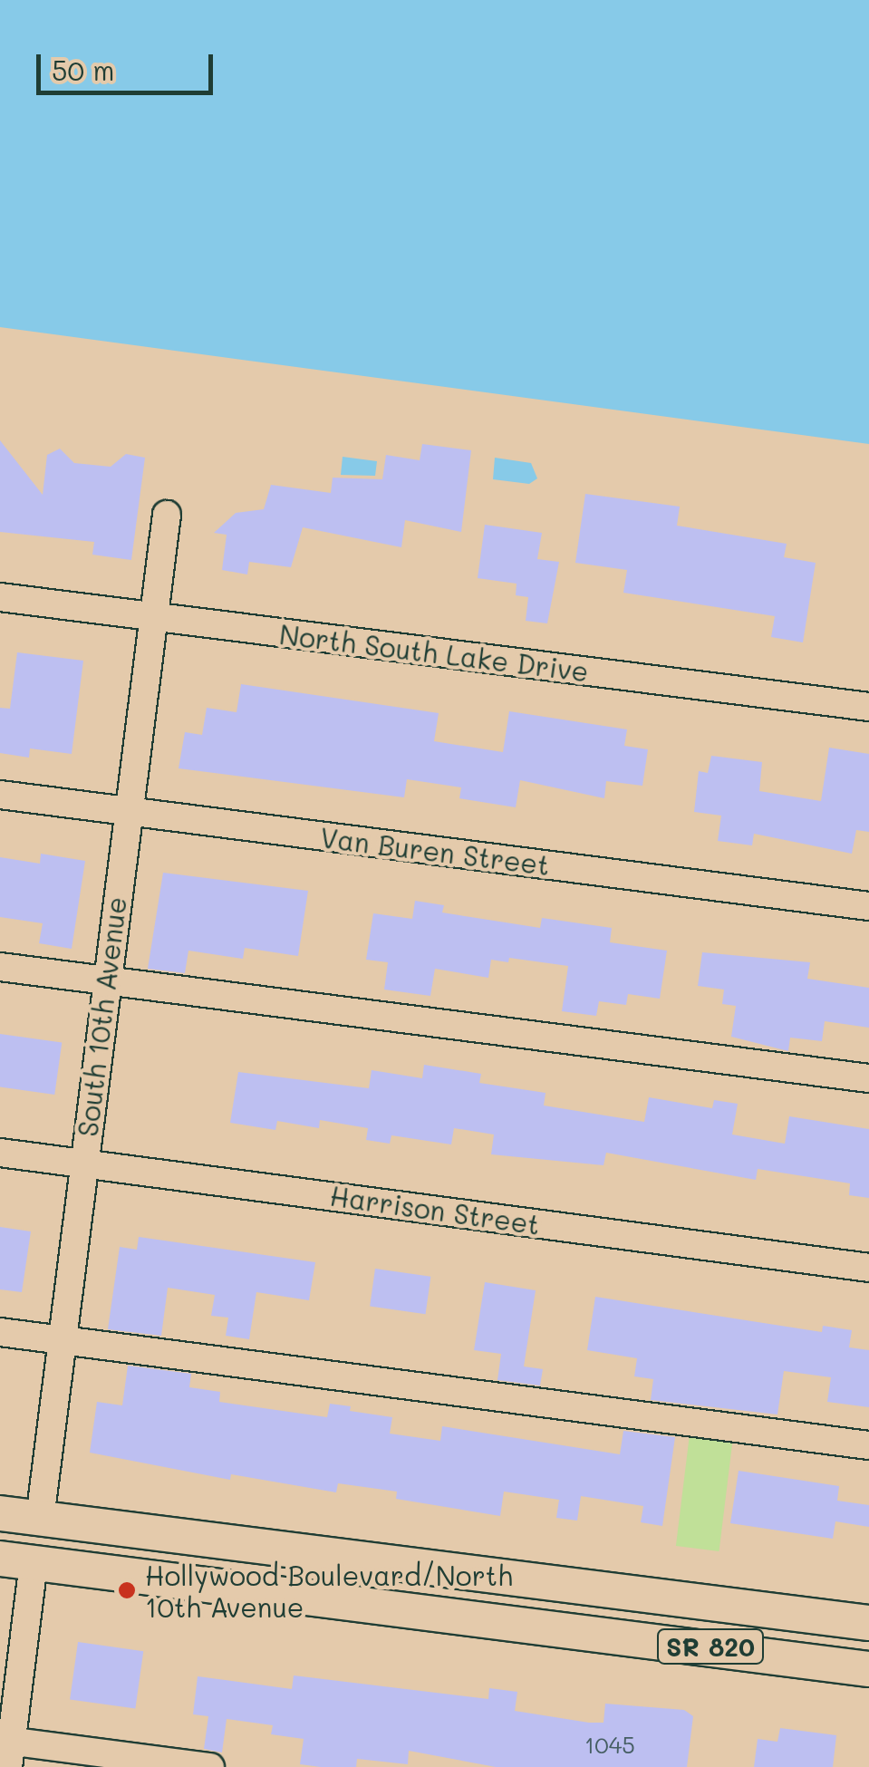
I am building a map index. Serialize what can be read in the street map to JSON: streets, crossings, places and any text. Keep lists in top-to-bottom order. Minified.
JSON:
{"streets":{"main road":["SR 820"],"street":["North South Lake Drive","Van Buren Street","South 10th Avenue","Harrison Street"]},"crossings":[["North South Lake Drive","South 10th Avenue"],["Van Buren Street","South 10th Avenue"],["South 10th Avenue","Harrison Street"],["South 10th Avenue","SR 820"]],"places":["Hollywood Boulevard/North 10th Avenue"],"house_numbers":["1045"],"scale_bar":"50 m"}
